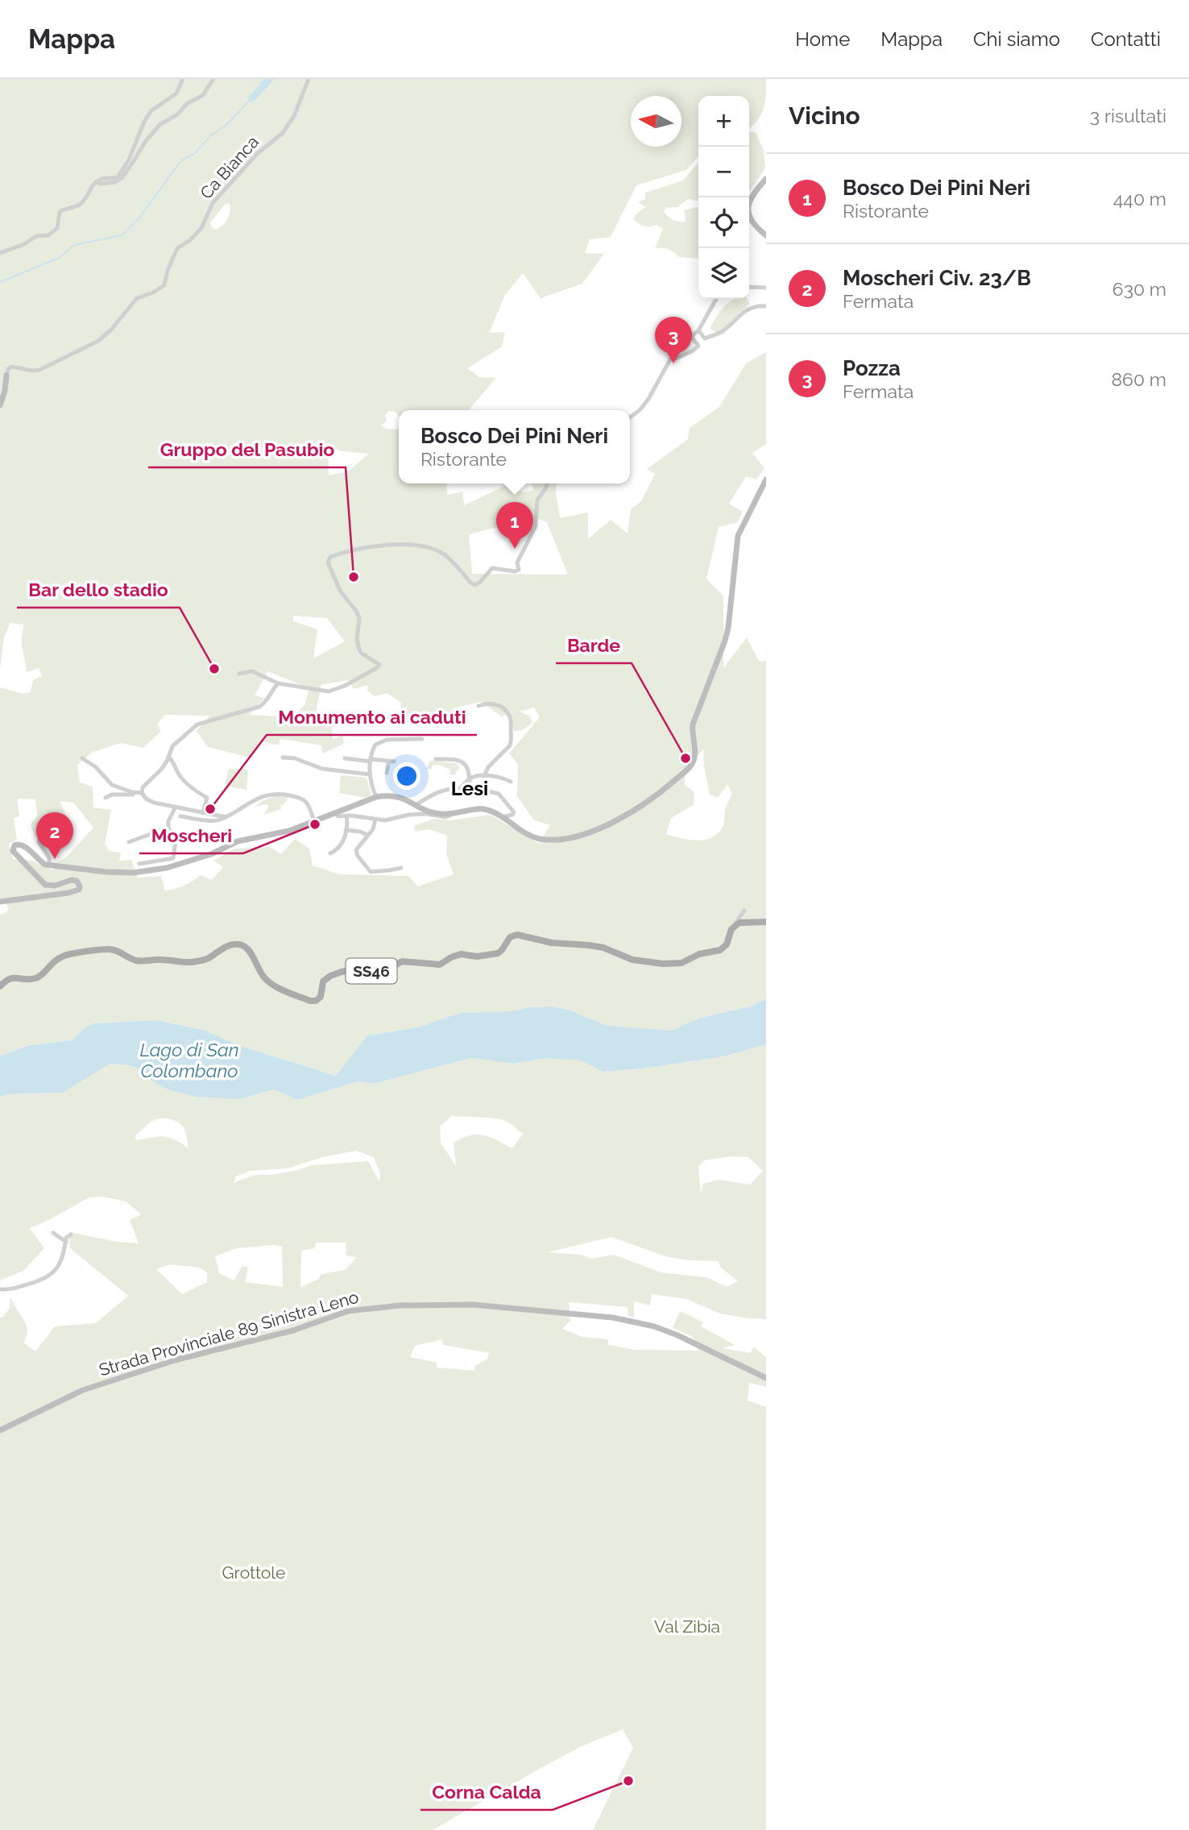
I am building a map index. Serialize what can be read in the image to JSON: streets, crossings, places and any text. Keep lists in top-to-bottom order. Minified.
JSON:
{"streets":{"main road":["SS46"],"street":["Ca Bianca","Strada Provinciale 89 Sinistra Leno"]},"districts":["Lesi"],"water":["Lago di San Colombano"],"parks":["Grottole","Val Zibia"],"places":["Gruppo del Pasubio","Bar dello stadio","Barde","Monumento ai caduti","Moscheri","Corna Calda"],"north":"left","page":{"header":"Mappa","nav":["Home","Mappa","Chi siamo","Contatti"],"heading":["Vicino","3 risultati"],"map_buttons":["+","−"],"list":[{"mark":"1","name":"Bosco Dei Pini Neri","note":"Ristorante","value":"440 m"},{"mark":"2","name":"Moscheri Civ. 23/B","note":"Fermata","value":"630 m"},{"mark":"3","name":"Pozza","note":"Fermata","value":"860 m"}],"pins":["3","1","2"],"popup":["Bosco Dei Pini Neri","Ristorante"]}}
